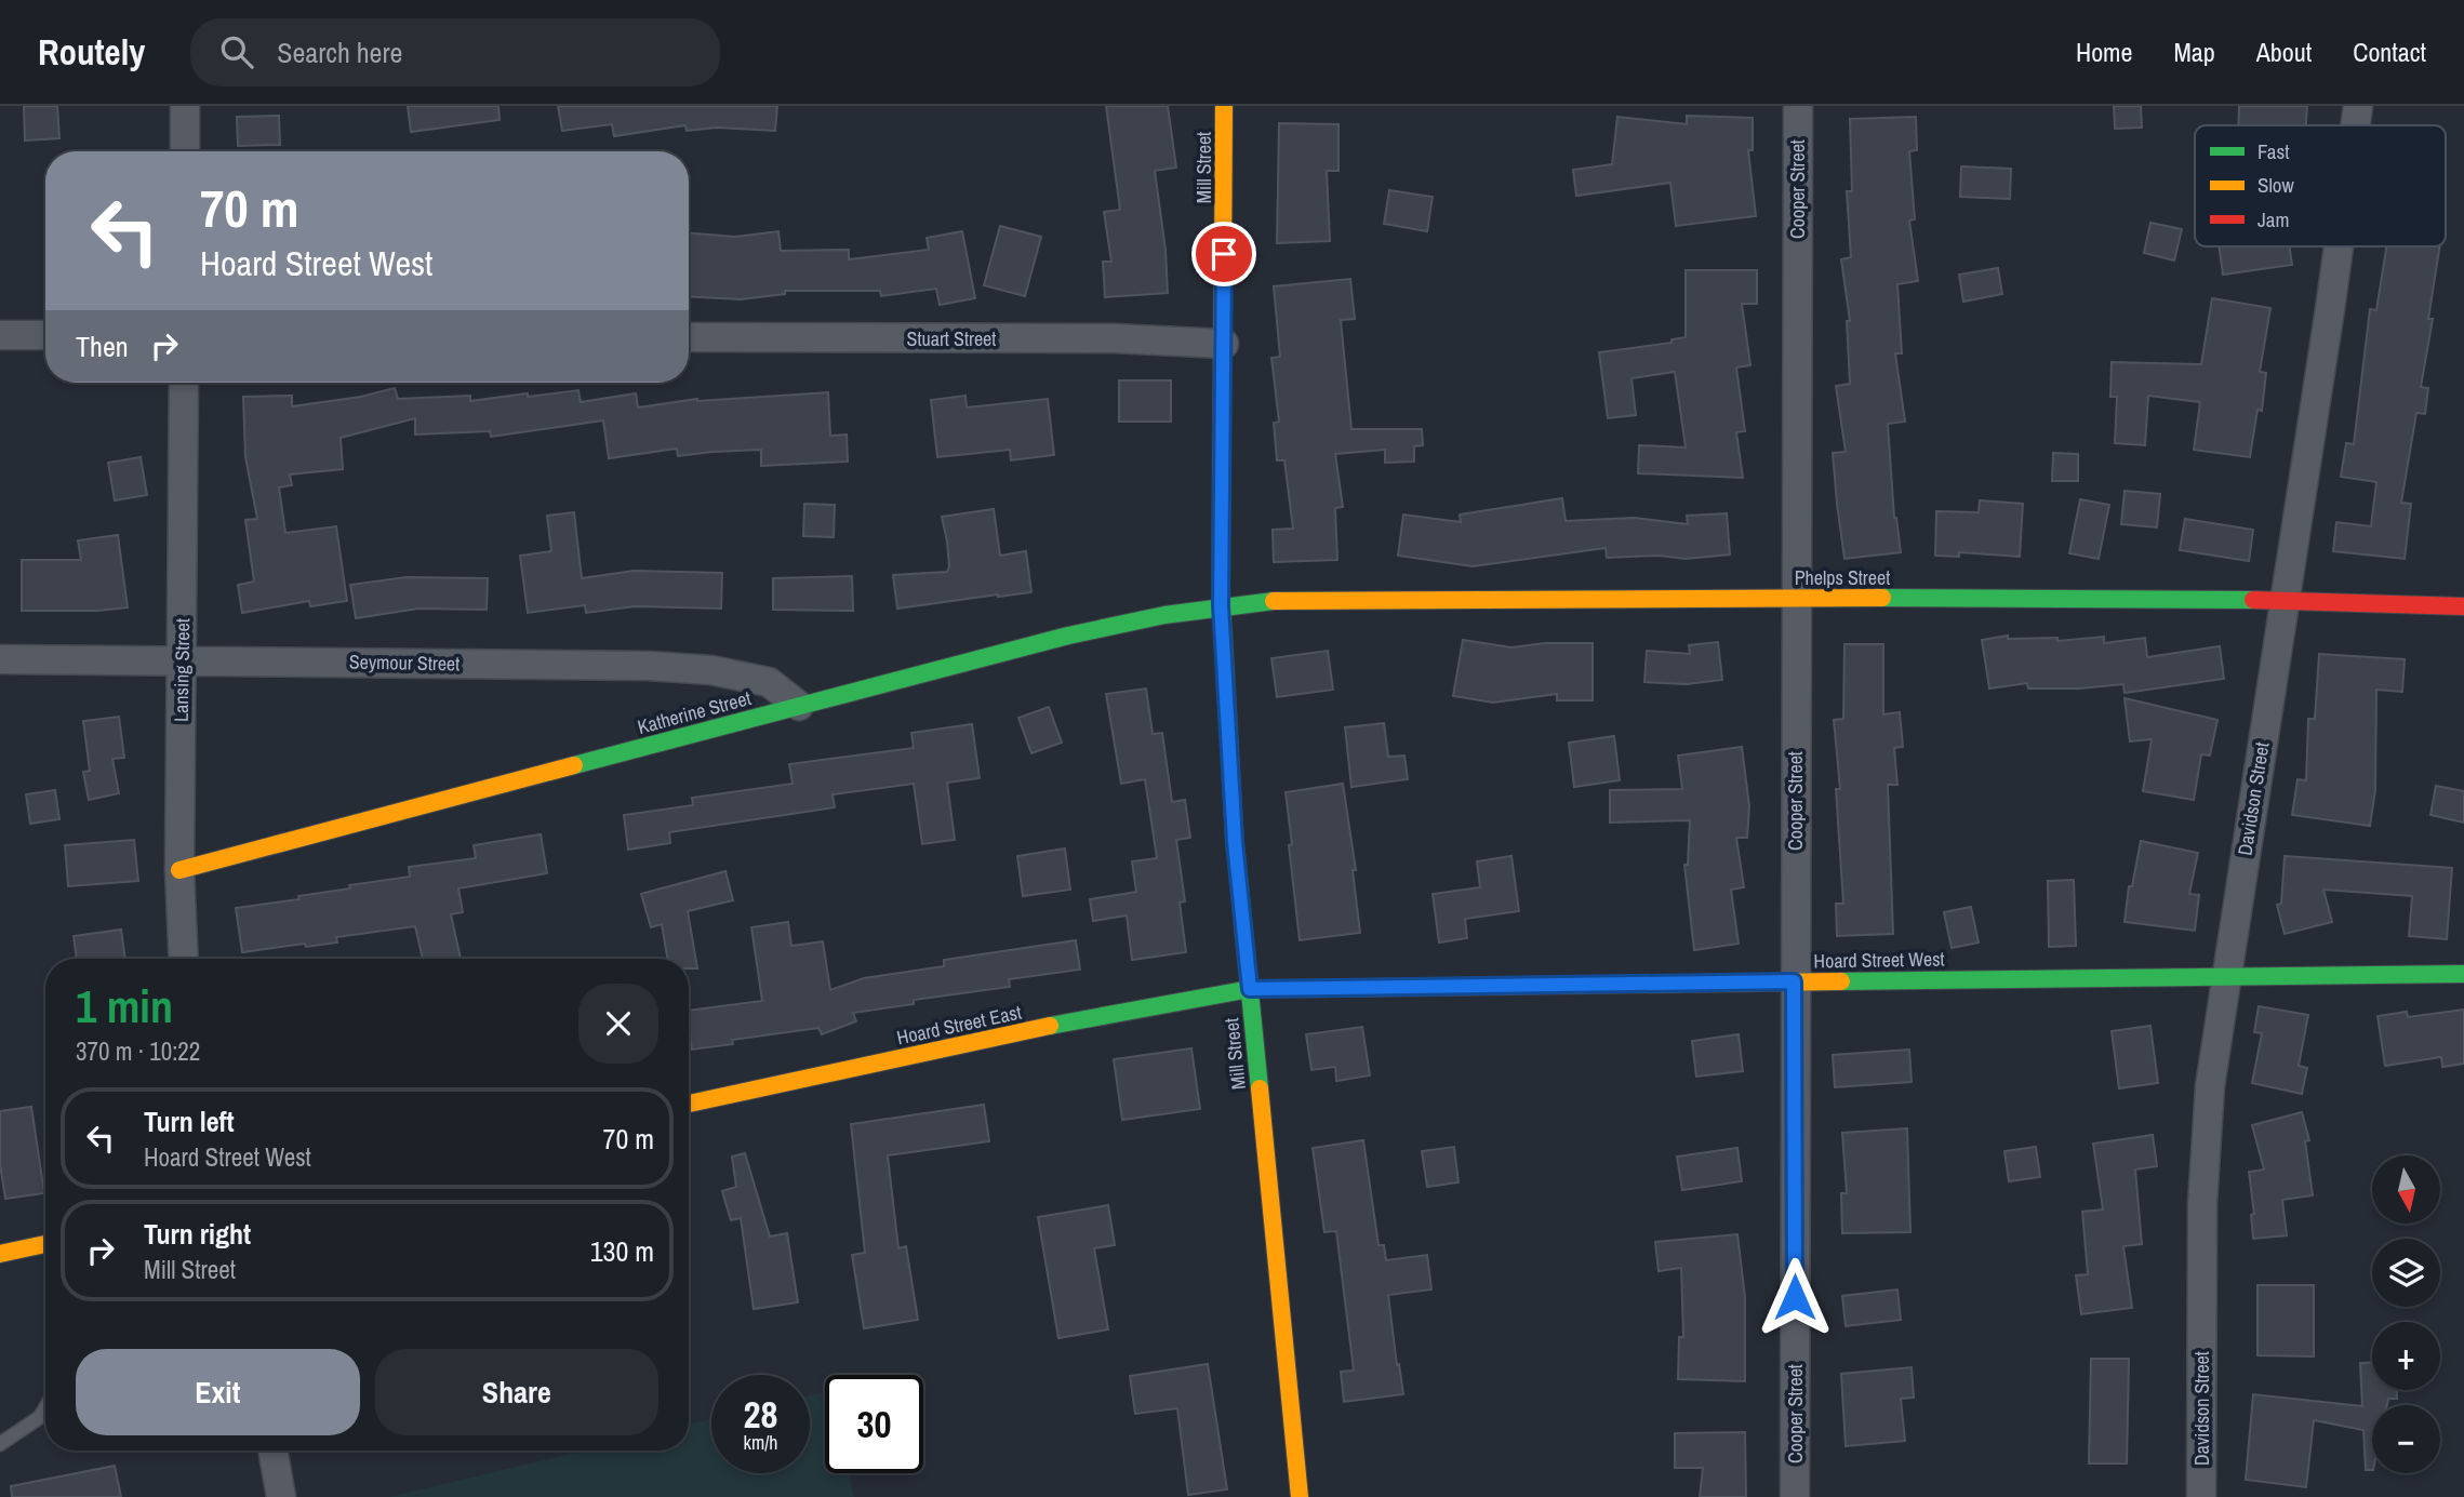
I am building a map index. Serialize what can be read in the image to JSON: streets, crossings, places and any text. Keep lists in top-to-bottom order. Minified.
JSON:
{"streets":{"main road":["Mill Street","Phelps Street","Katherine Street","Hoard Street West","Hoard Street East"],"street":["Cooper Street","Stuart Street","Seymour Street","Lansing Street","Davidson Street"]},"crossings":[["Mill Street","Stuart Street"],["Mill Street","Phelps Street"],["Mill Street","Katherine Street"],["Mill Street","Hoard Street West"],["Mill Street","Hoard Street East"],["Cooper Street","Phelps Street"],["Cooper Street","Hoard Street West"],["Phelps Street","Katherine Street"],["Phelps Street","Davidson Street"],["Seymour Street","Lansing Street"],["Seymour Street","Katherine Street"],["Lansing Street","Katherine Street"],["Davidson Street","Hoard Street West"],["Hoard Street West","Hoard Street East"]],"legend":["Fast","Slow","Jam"],"north":"bottom","page":{"header":"Routely","search":"Search here","nav":["Home","Map","About","Contact"],"turn":["70 m","Hoard Street West"],"then":"Then","heading":["1 min","370 m · 10:22"],"list":[{"name":"Turn left","note":"Hoard Street West","value":"70 m"},{"name":"Turn right","note":"Mill Street","value":"130 m"}],"map_buttons":["+","−"],"buttons":["Exit","Share"],"speed":"28 km/h","limit":"30"}}
